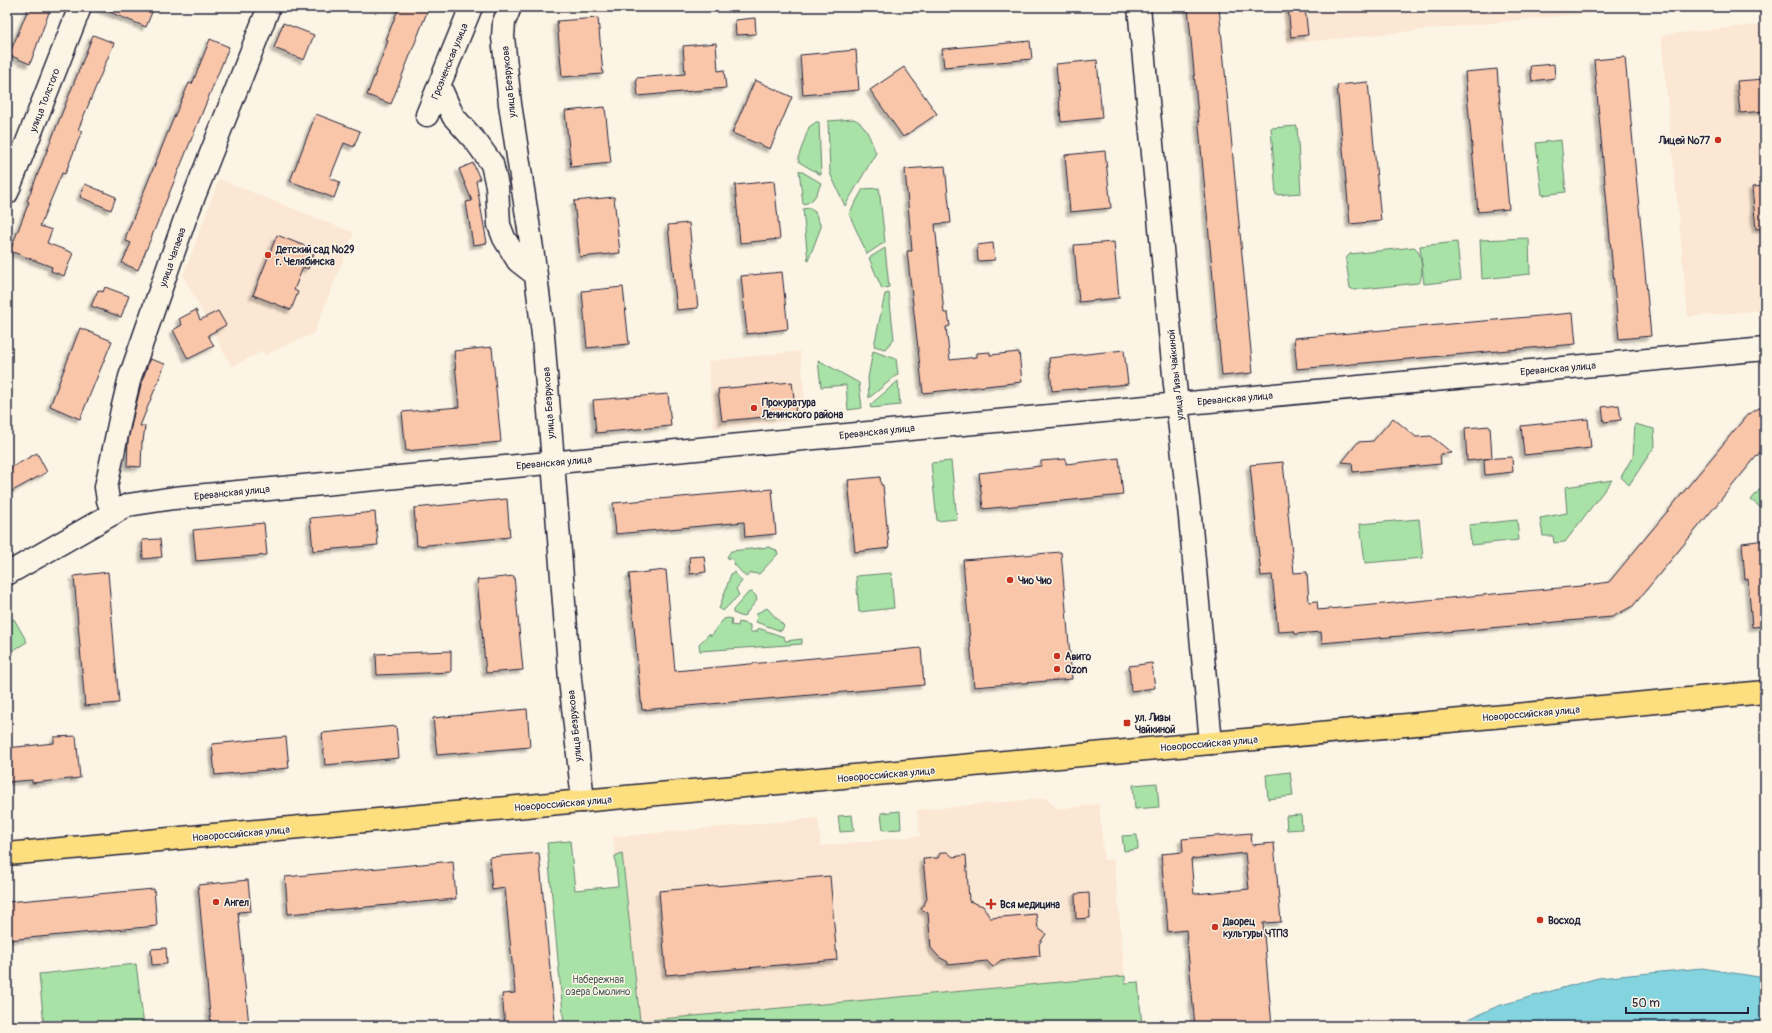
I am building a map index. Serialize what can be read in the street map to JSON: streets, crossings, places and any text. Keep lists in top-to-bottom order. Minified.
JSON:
{"streets":{"main road":["Новороссийская улица"],"street":["Грозненская улица","улица Безрукова","улица Толстого","улица Чапаева","Ереванская улица","улица Лизы Чайкиной"]},"crossings":[["улица Безрукова","Ереванская улица"],["улица Безрукова","Новороссийская улица"],["улица Чапаева","Ереванская улица"],["Ереванская улица","улица Лизы Чайкиной"],["улица Лизы Чайкиной","Новороссийская улица"]],"parks":["Набережная озера Смолино"],"places":{"other":["Лицей №77","Детский сад №29 г. Челябинска","Прокуратура Ленинского района","Чио Чио","Авито","Ozon","Ангел","Восход","Дворец культуры ЧТПЗ"],"transit":["ул. Лизы Чайкиной"],"health":["Вся медицина"]},"scale_bar":"50 m"}
